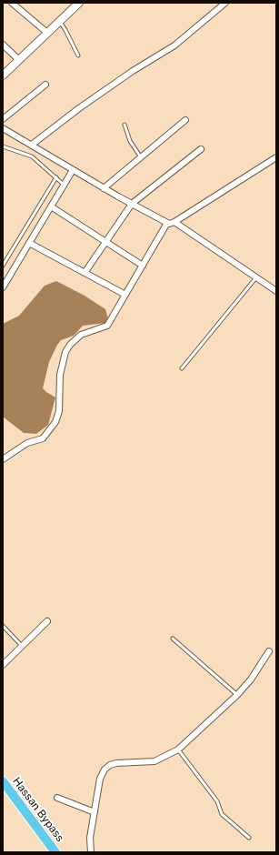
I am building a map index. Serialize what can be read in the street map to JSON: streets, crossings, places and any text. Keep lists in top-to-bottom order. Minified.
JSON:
{"streets":{"highway":["Hassan Bypass"]}}
